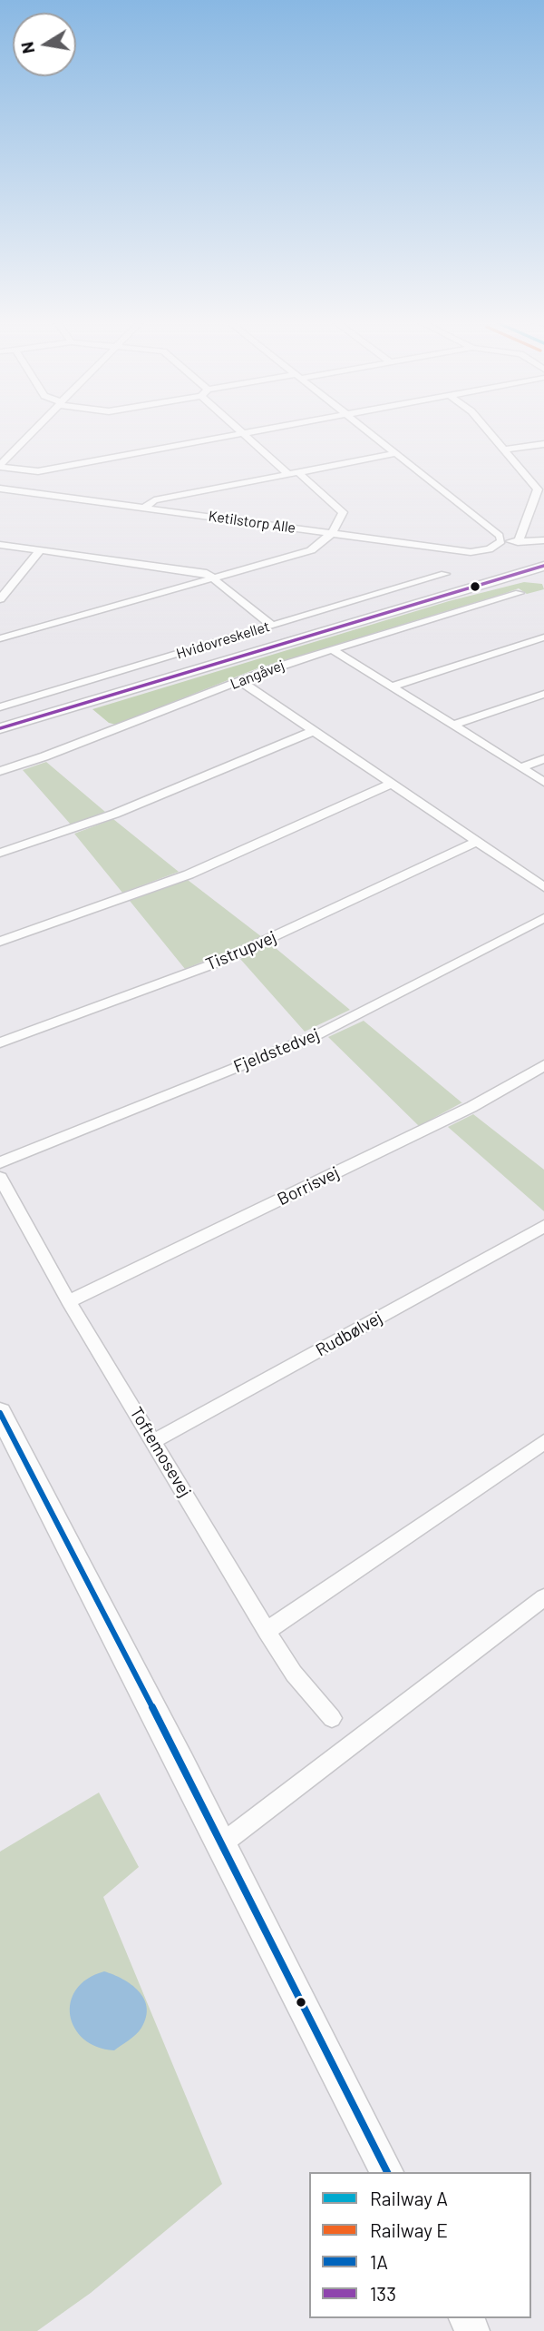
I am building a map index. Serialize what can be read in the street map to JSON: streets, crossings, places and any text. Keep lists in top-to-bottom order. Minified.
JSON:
{"streets":{"street":["Ketilstorp Alle","Hvidovreskellet","Langåvej","Tistrupvej","Fjeldstedvej","Borrisvej","Rudbølvej","Toftemosevej"]},"crossings":[["Borrisvej","Toftemosevej"],["Rudbølvej","Toftemosevej"]],"lines":["transit line 133","transit line 1A"],"legend":["Railway A","Railway E","1A","133"],"north":"left"}
